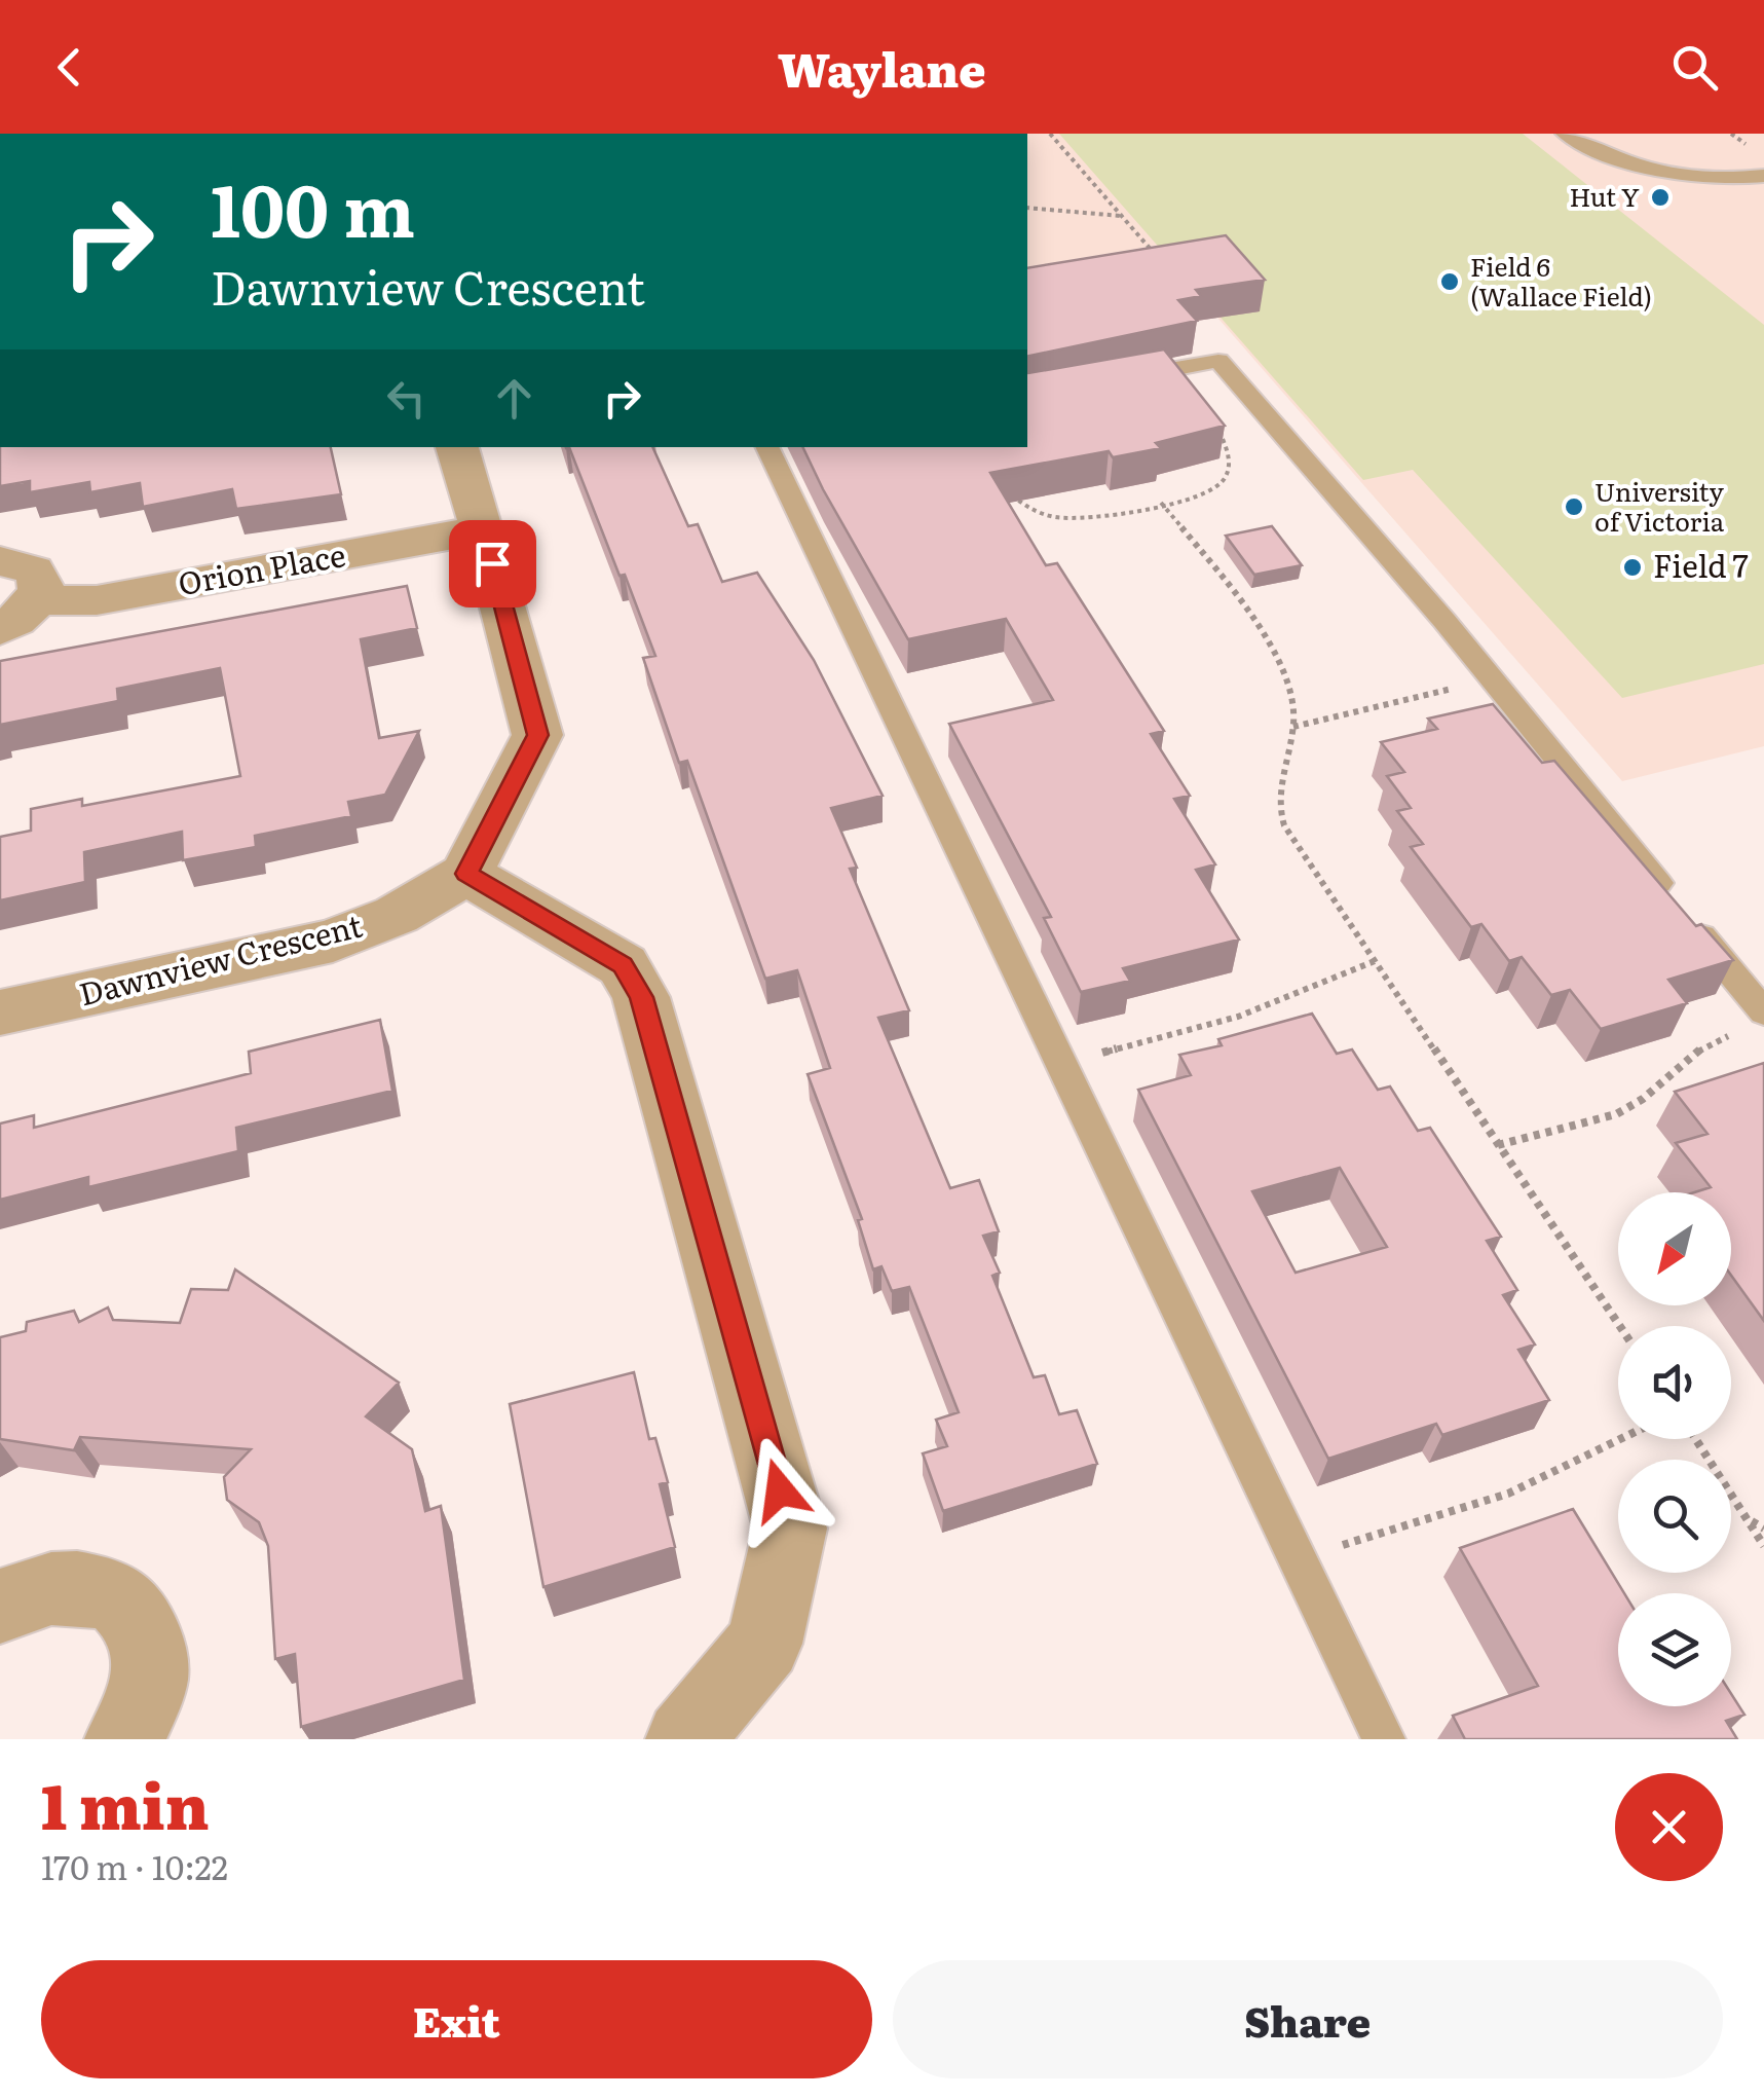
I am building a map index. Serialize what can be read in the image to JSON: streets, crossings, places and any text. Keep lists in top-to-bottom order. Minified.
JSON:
{"streets":{"street":["Orion Place","Dawnview Crescent"]},"places":["Hut Y","Field 6 (Wallace Field)","University of Victoria","Field 7"],"north":"bottom left","page":{"header":"Waylane","turn":["100 m","Dawnview Crescent"],"heading":["1 min","170 m · 10:22"],"buttons":["Exit","Share"]}}
